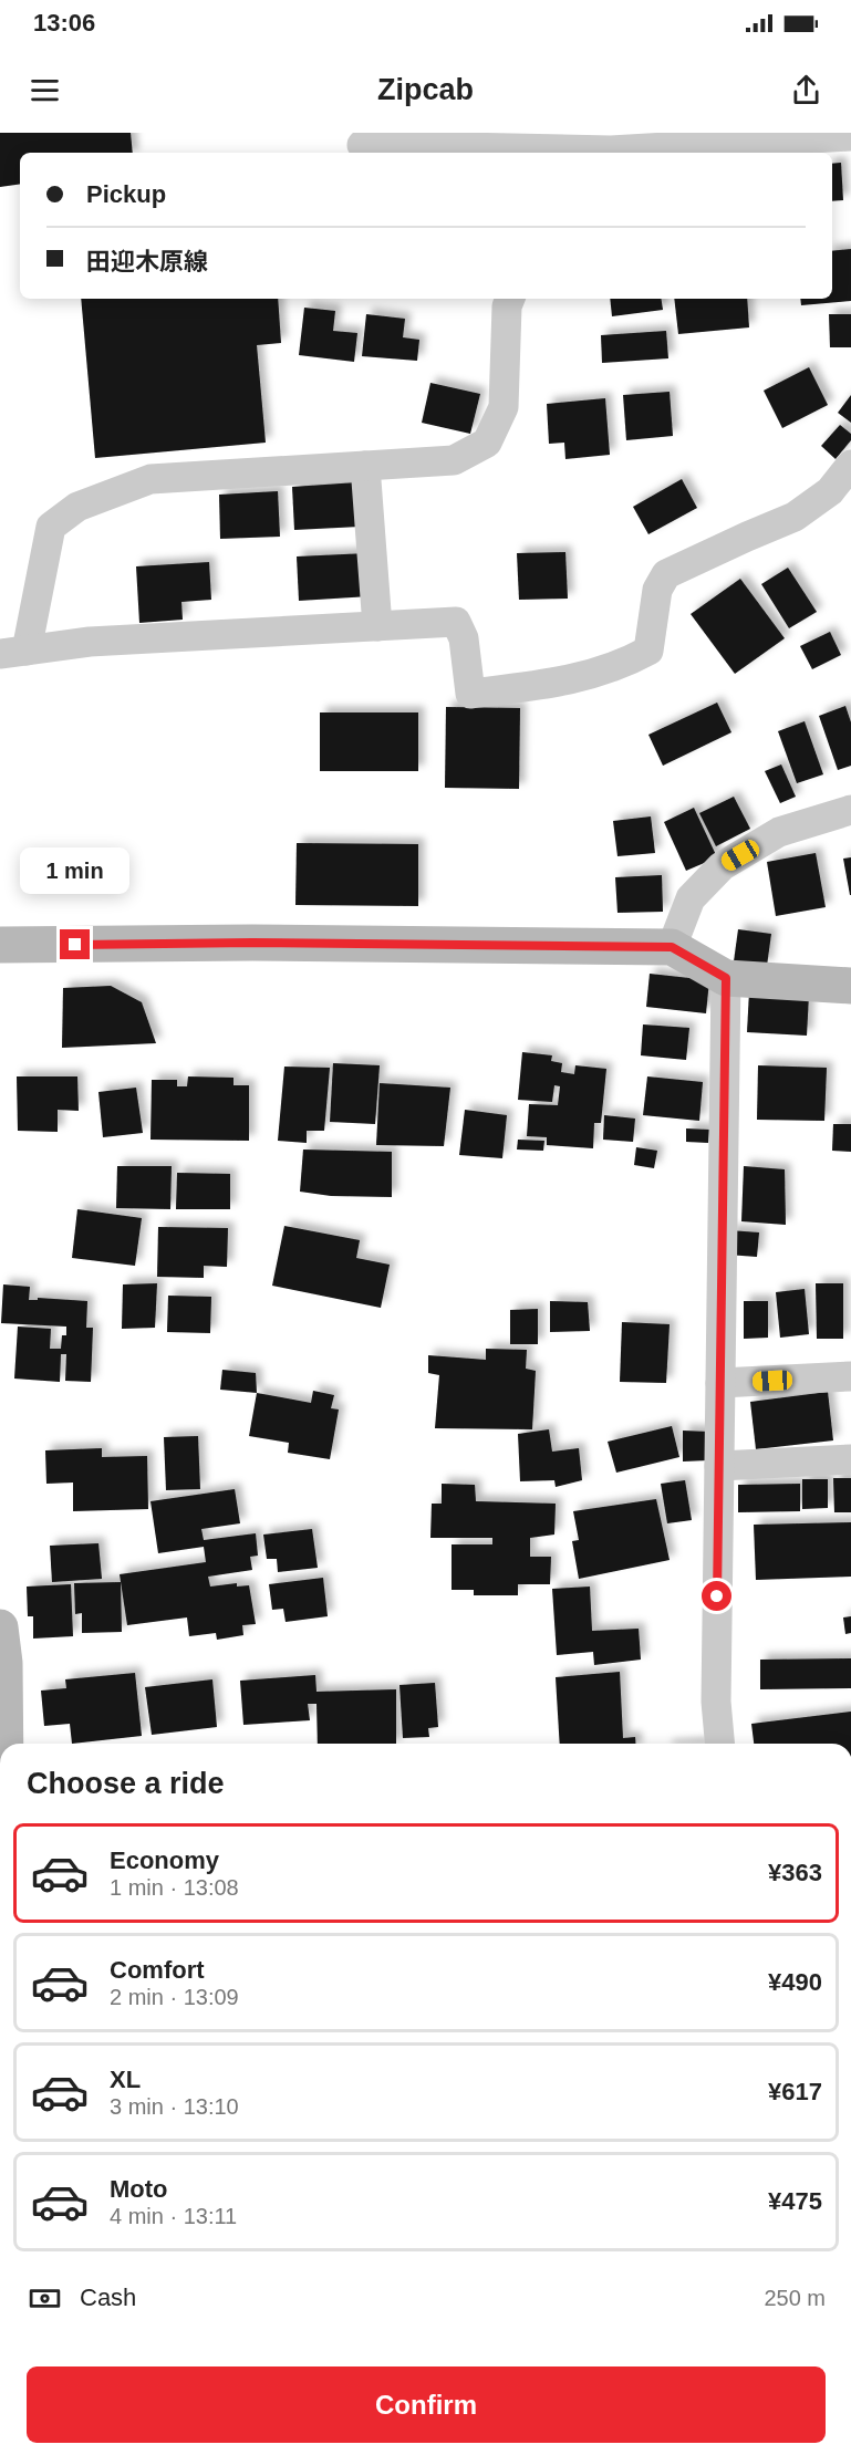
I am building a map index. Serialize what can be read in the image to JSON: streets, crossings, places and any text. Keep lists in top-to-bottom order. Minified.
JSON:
{"page":{"status":"13:06","header":"Zipcab","banner":["Pickup","田迎木原線"],"bubble":"1 min","heading":"Choose a ride","list":[{"name":"Economy","note":"1 min · 13:08","value":"¥363"},{"name":"Comfort","note":"2 min · 13:09","value":"¥490"},{"name":"XL","note":"3 min · 13:10","value":"¥617"},{"name":"Moto","note":"4 min · 13:11","value":"¥475"}],"pay":["Cash","250 m"],"buttons":"Confirm"}}
